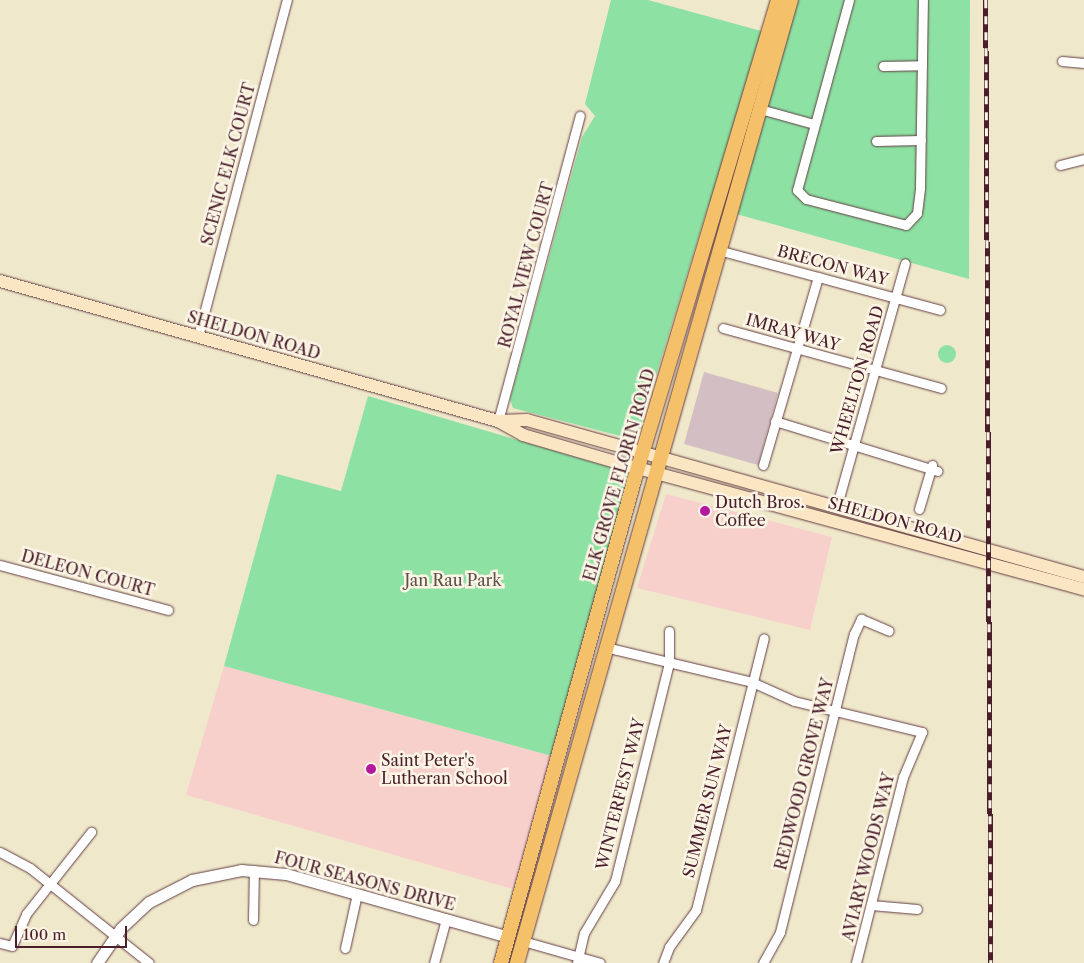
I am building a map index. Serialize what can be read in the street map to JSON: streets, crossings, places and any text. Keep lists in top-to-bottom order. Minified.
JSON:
{"streets":{"main road":["SHELDON ROAD","ELK GROVE FLORIN ROAD"],"street":["SCENIC ELK COURT","ROYAL VIEW COURT","BRECON WAY","IMRAY WAY","WHEELTON ROAD","DELEON COURT","REDWOOD GROVE WAY","WINTERFEST WAY","SUMMER SUN WAY","AVIARY WOODS WAY","FOUR SEASONS DRIVE"]},"crossings":[["SCENIC ELK COURT","SHELDON ROAD"],["ROYAL VIEW COURT","SHELDON ROAD"],["BRECON WAY","WHEELTON ROAD"],["IMRAY WAY","WHEELTON ROAD"],["SHELDON ROAD","WHEELTON ROAD"],["SHELDON ROAD","ELK GROVE FLORIN ROAD"],["ELK GROVE FLORIN ROAD","FOUR SEASONS DRIVE"],["REDWOOD GROVE WAY","AVIARY WOODS WAY"]],"parks":["Jan Rau Park"],"places":["Dutch Bros. Coffee","Saint Peter's Lutheran School"],"scale_bar":"100 m"}
